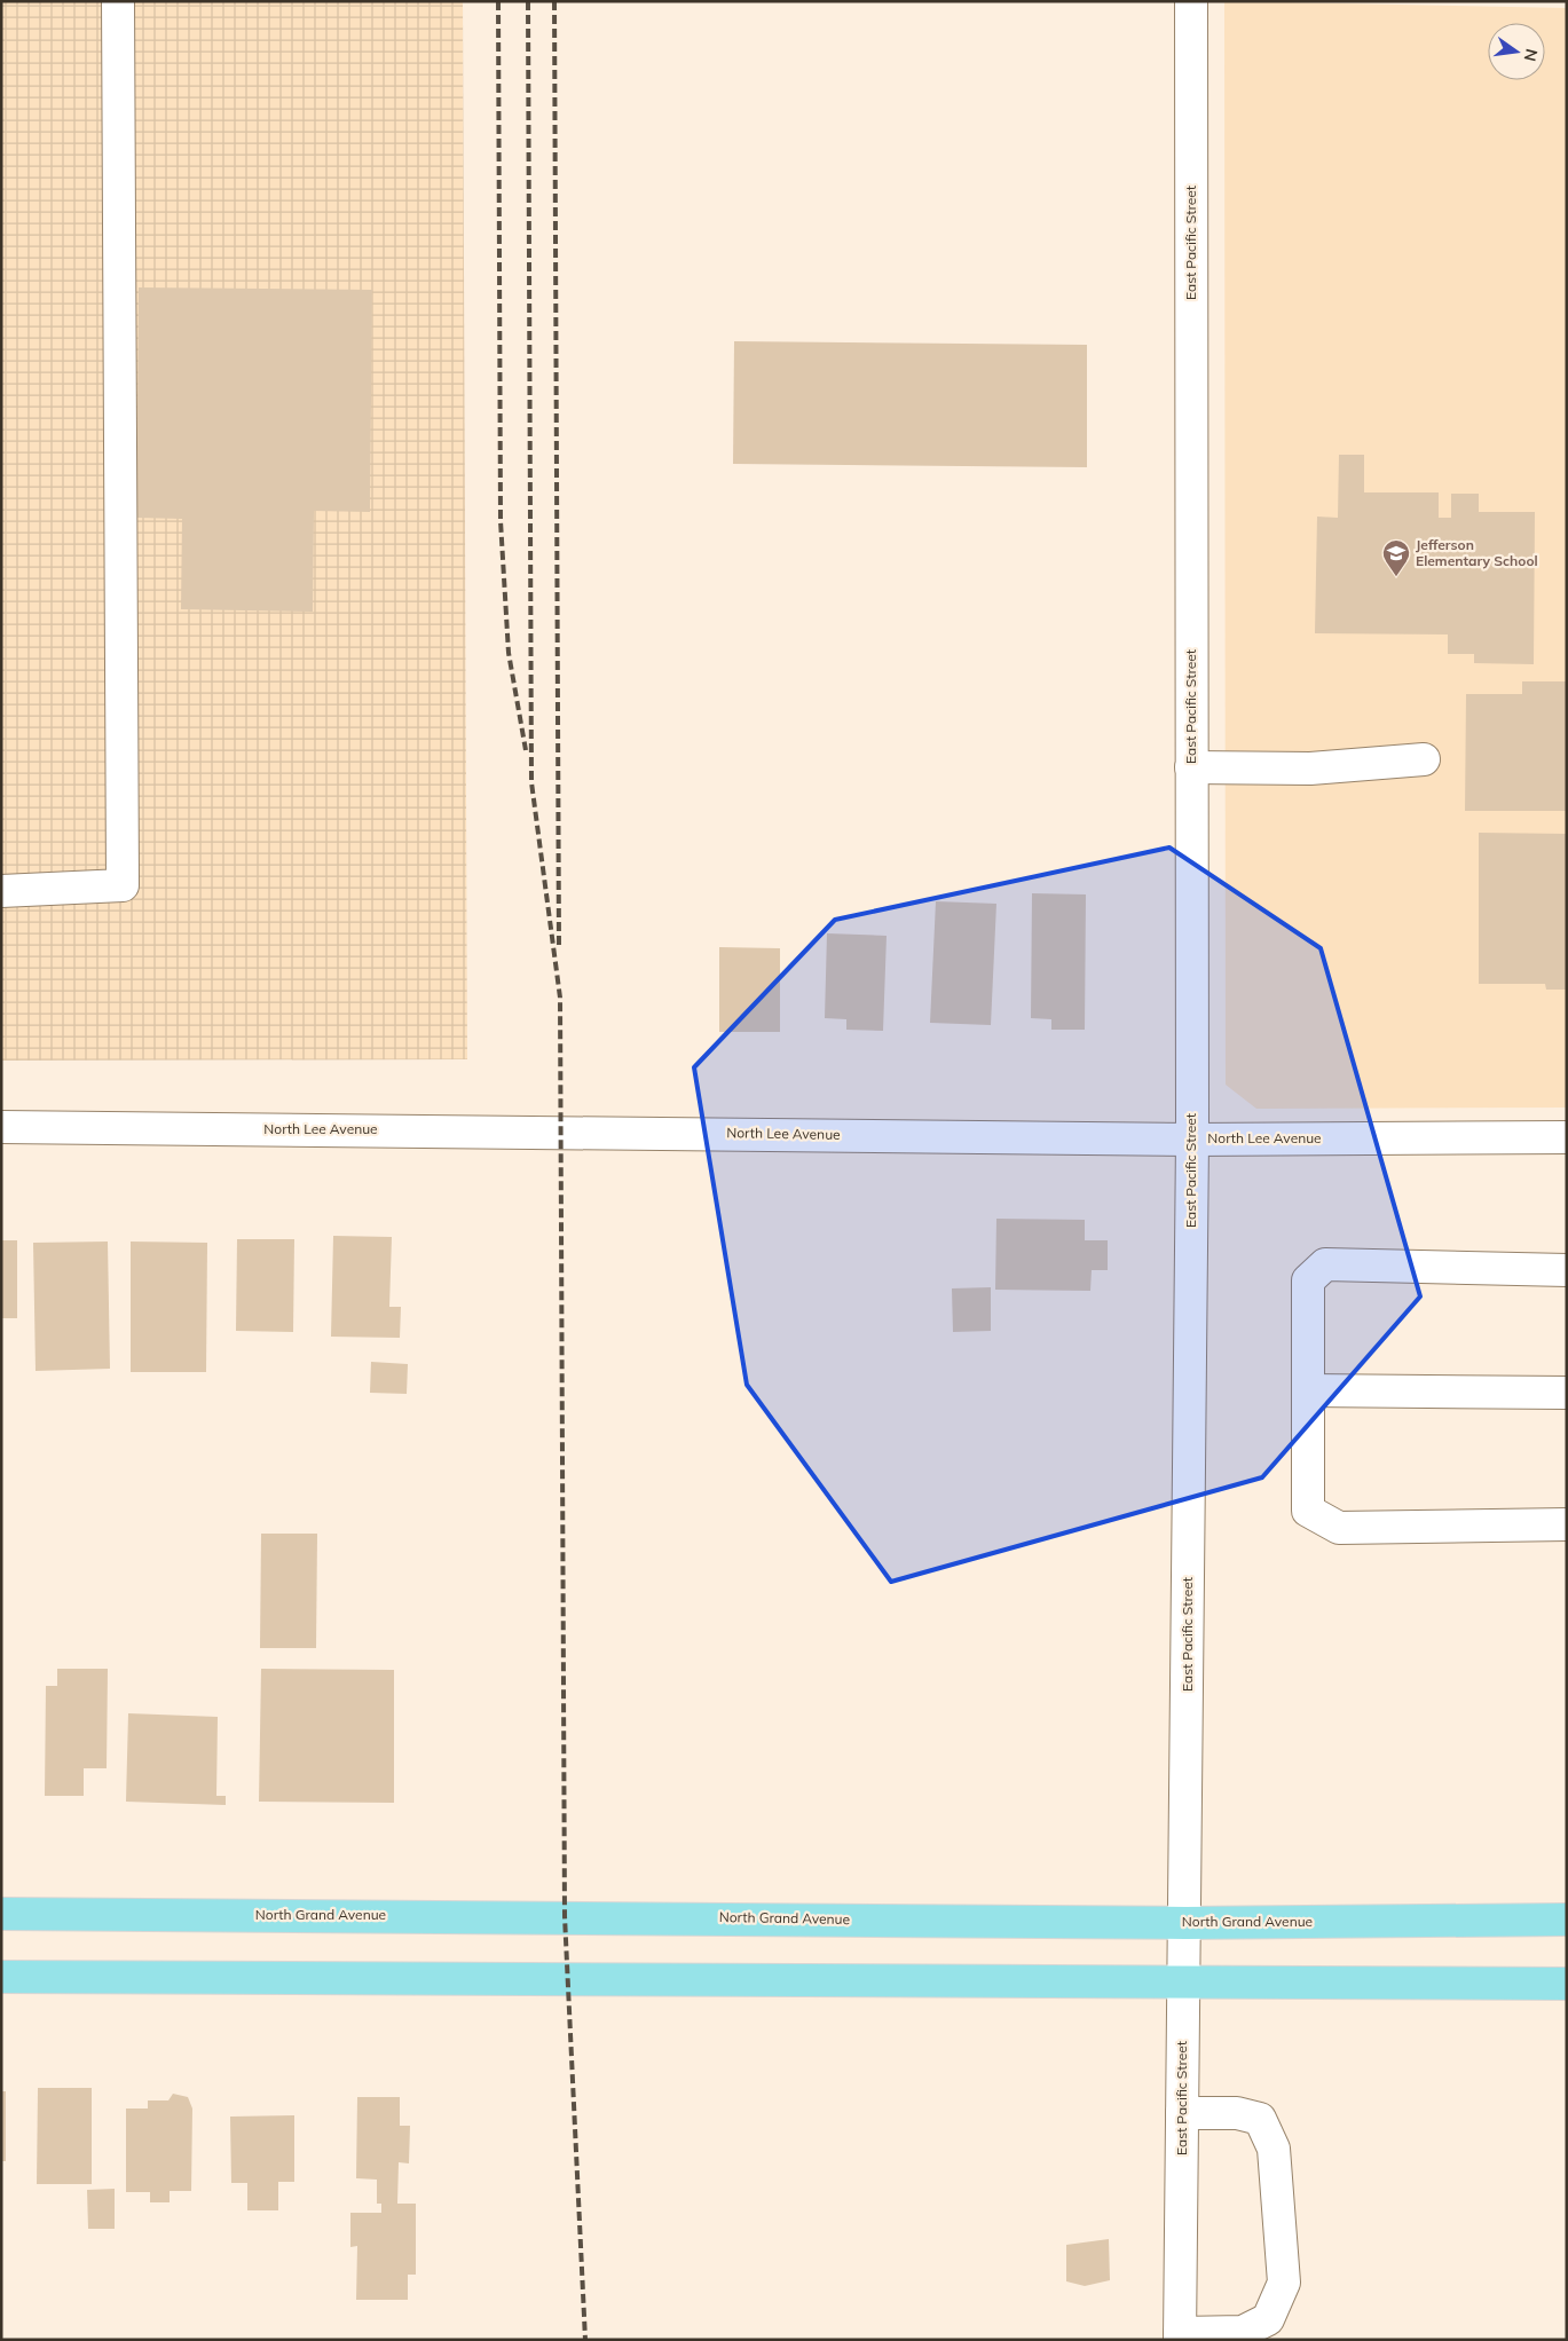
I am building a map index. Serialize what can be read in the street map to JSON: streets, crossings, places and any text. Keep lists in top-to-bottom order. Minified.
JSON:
{"streets":{"main road":["North Grand Avenue"],"street":["East Pacific Street","North Lee Avenue"]},"crossings":[["East Pacific Street","North Lee Avenue"],["East Pacific Street","North Grand Avenue"]],"places":{"school or university":["Jefferson Elementary School"]},"north":"right"}
